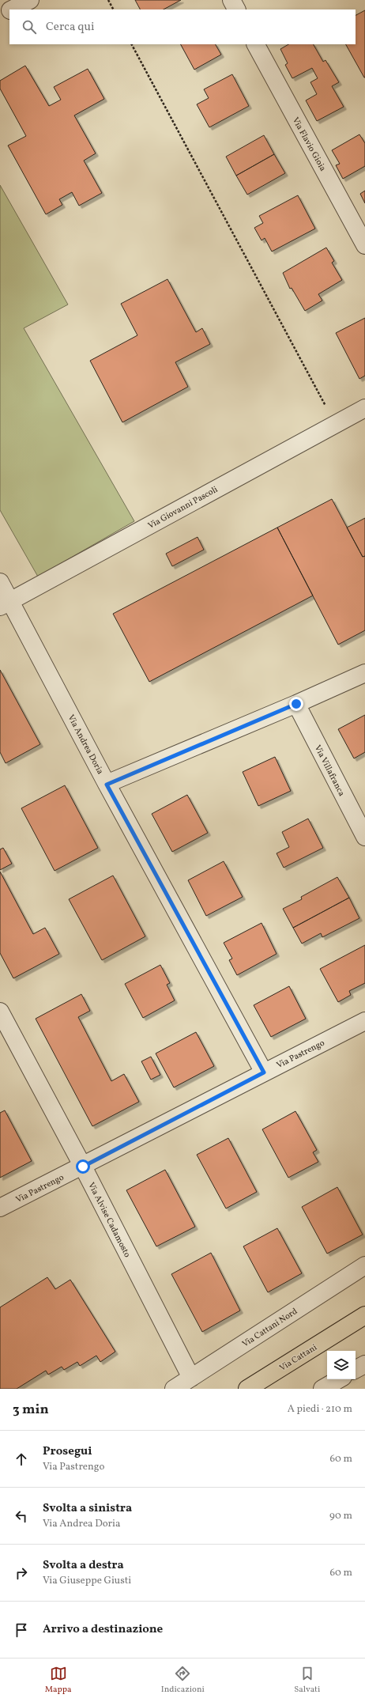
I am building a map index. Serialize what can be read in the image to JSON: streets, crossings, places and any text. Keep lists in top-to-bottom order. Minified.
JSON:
{"streets":{"main road":["Via Cattani"],"street":["Via Flavio Gioia","Via Giovanni Pascoli","Via Andrea Doria","Via Villafranca","Via Pastrengo","Via Alvise Cadamosto","Via Cattani Nord"]},"crossings":[["Via Giovanni Pascoli","Via Andrea Doria"],["Via Andrea Doria","Via Pastrengo"],["Via Pastrengo","Via Alvise Cadamosto"],["Via Alvise Cadamosto","Via Cattani Nord"]],"page":{"search":"Cerca qui","heading":["3 min","A piedi · 210 m"],"list":[["Prosegui","Via Pastrengo","60 m"],["Svolta a sinistra","Via Andrea Doria","90 m"],["Svolta a destra","Via Giuseppe Giusti","60 m"],"Arrivo a destinazione"],"nav":["Mappa","Indicazioni","Salvati"]}}
